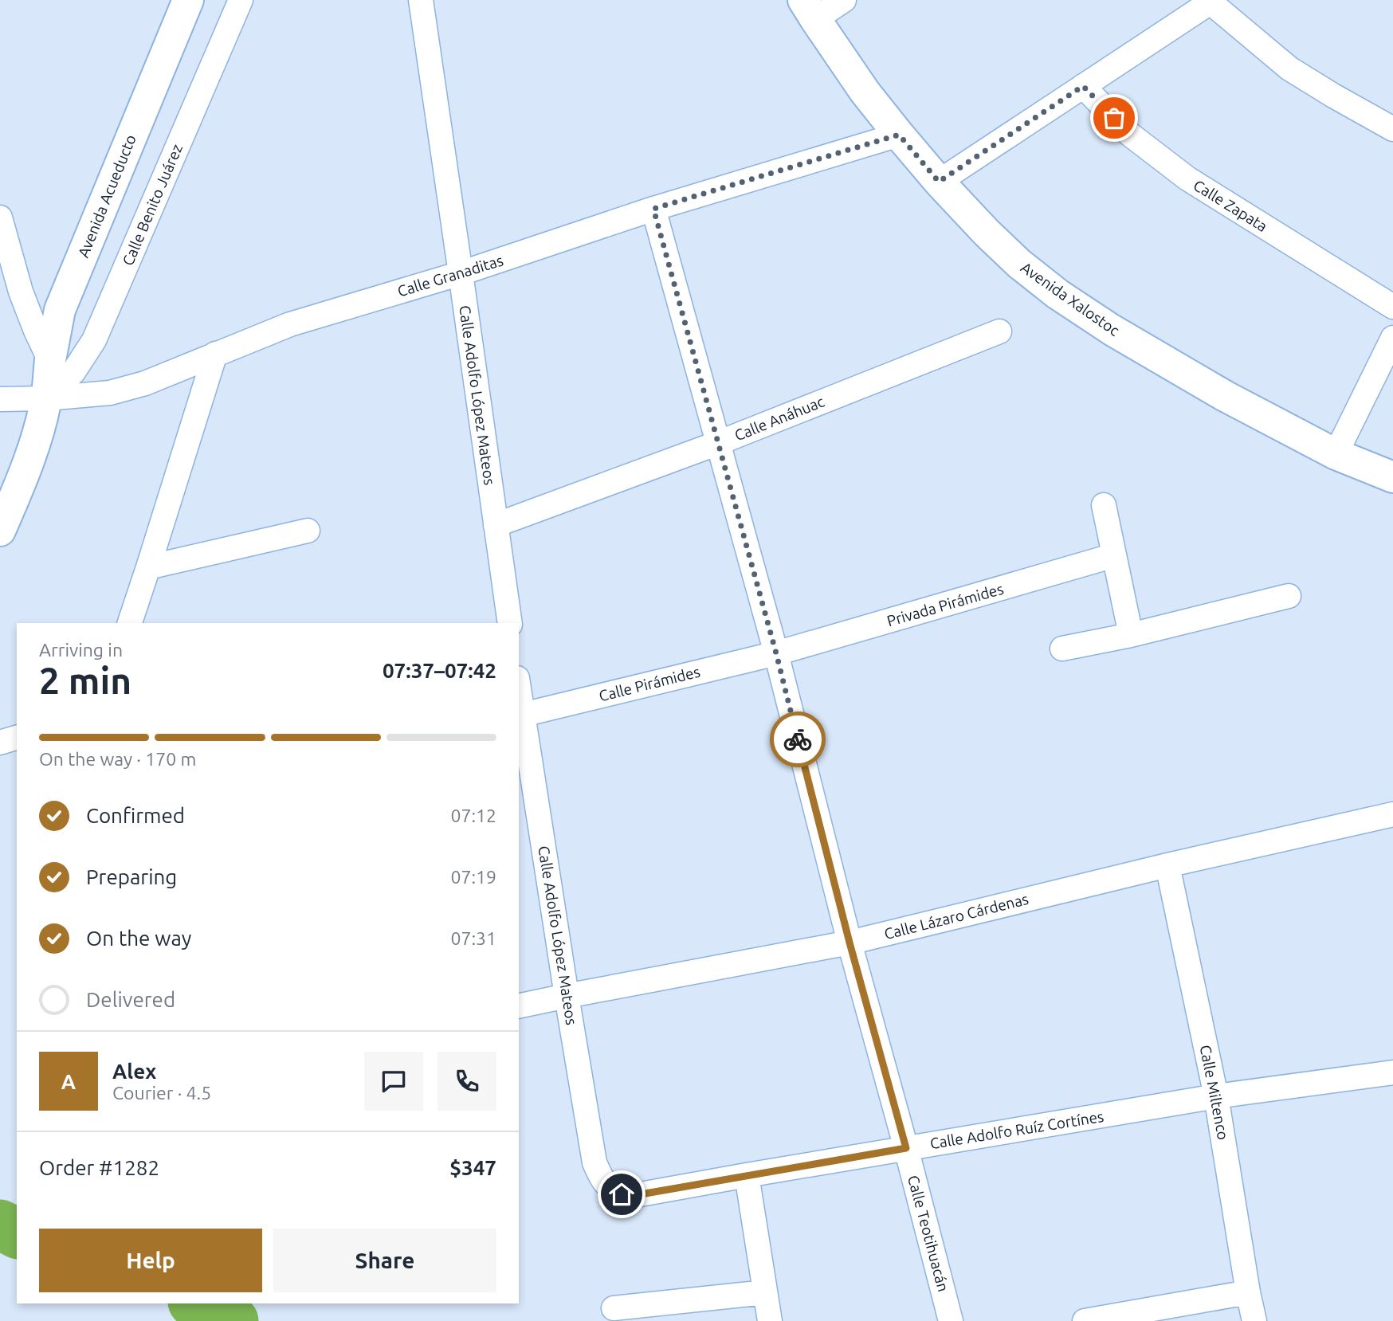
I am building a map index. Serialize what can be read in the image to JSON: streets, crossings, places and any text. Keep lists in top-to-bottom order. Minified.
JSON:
{"streets":{"street":["Avenida Acueducto","Calle Benito Juárez","Calle Zapata","Calle Granaditas","Avenida Xalostoc","Calle Adolfo López Mateos","Calle Anáhuac","Privada Pirámides","Calle Pirámides","Calle Lázaro Cárdenas","Calle Miltenco","Calle Adolfo Ruíz Cortínes","Calle Teotihuacán"]},"crossings":[["Avenida Acueducto","Calle Benito Juárez"],["Avenida Acueducto","Calle Granaditas"],["Calle Benito Juárez","Calle Granaditas"],["Calle Granaditas","Avenida Xalostoc"],["Calle Granaditas","Calle Adolfo López Mateos"],["Calle Granaditas","Calle Teotihuacán"],["Calle Adolfo López Mateos","Calle Anáhuac"],["Calle Adolfo López Mateos","Calle Pirámides"],["Calle Adolfo López Mateos","Calle Lázaro Cárdenas"],["Calle Adolfo López Mateos","Calle Adolfo Ruíz Cortínes"],["Calle Anáhuac","Calle Teotihuacán"],["Privada Pirámides","Calle Pirámides"],["Privada Pirámides","Calle Teotihuacán"],["Calle Pirámides","Calle Teotihuacán"],["Calle Lázaro Cárdenas","Calle Miltenco"],["Calle Lázaro Cárdenas","Calle Teotihuacán"],["Calle Miltenco","Calle Adolfo Ruíz Cortínes"],["Calle Adolfo Ruíz Cortínes","Calle Teotihuacán"]],"page":{"heading":["2 min","Arriving in","07:37–07:42"],"panel":["Alex","Courier · 4.5","Order #1282","$347"],"bar":"On the way · 170 m","list":[["Confirmed","07:12"],["Preparing","07:19"],["On the way","07:31"],"Delivered"],"round":"A","buttons":["Help","Share"]}}
